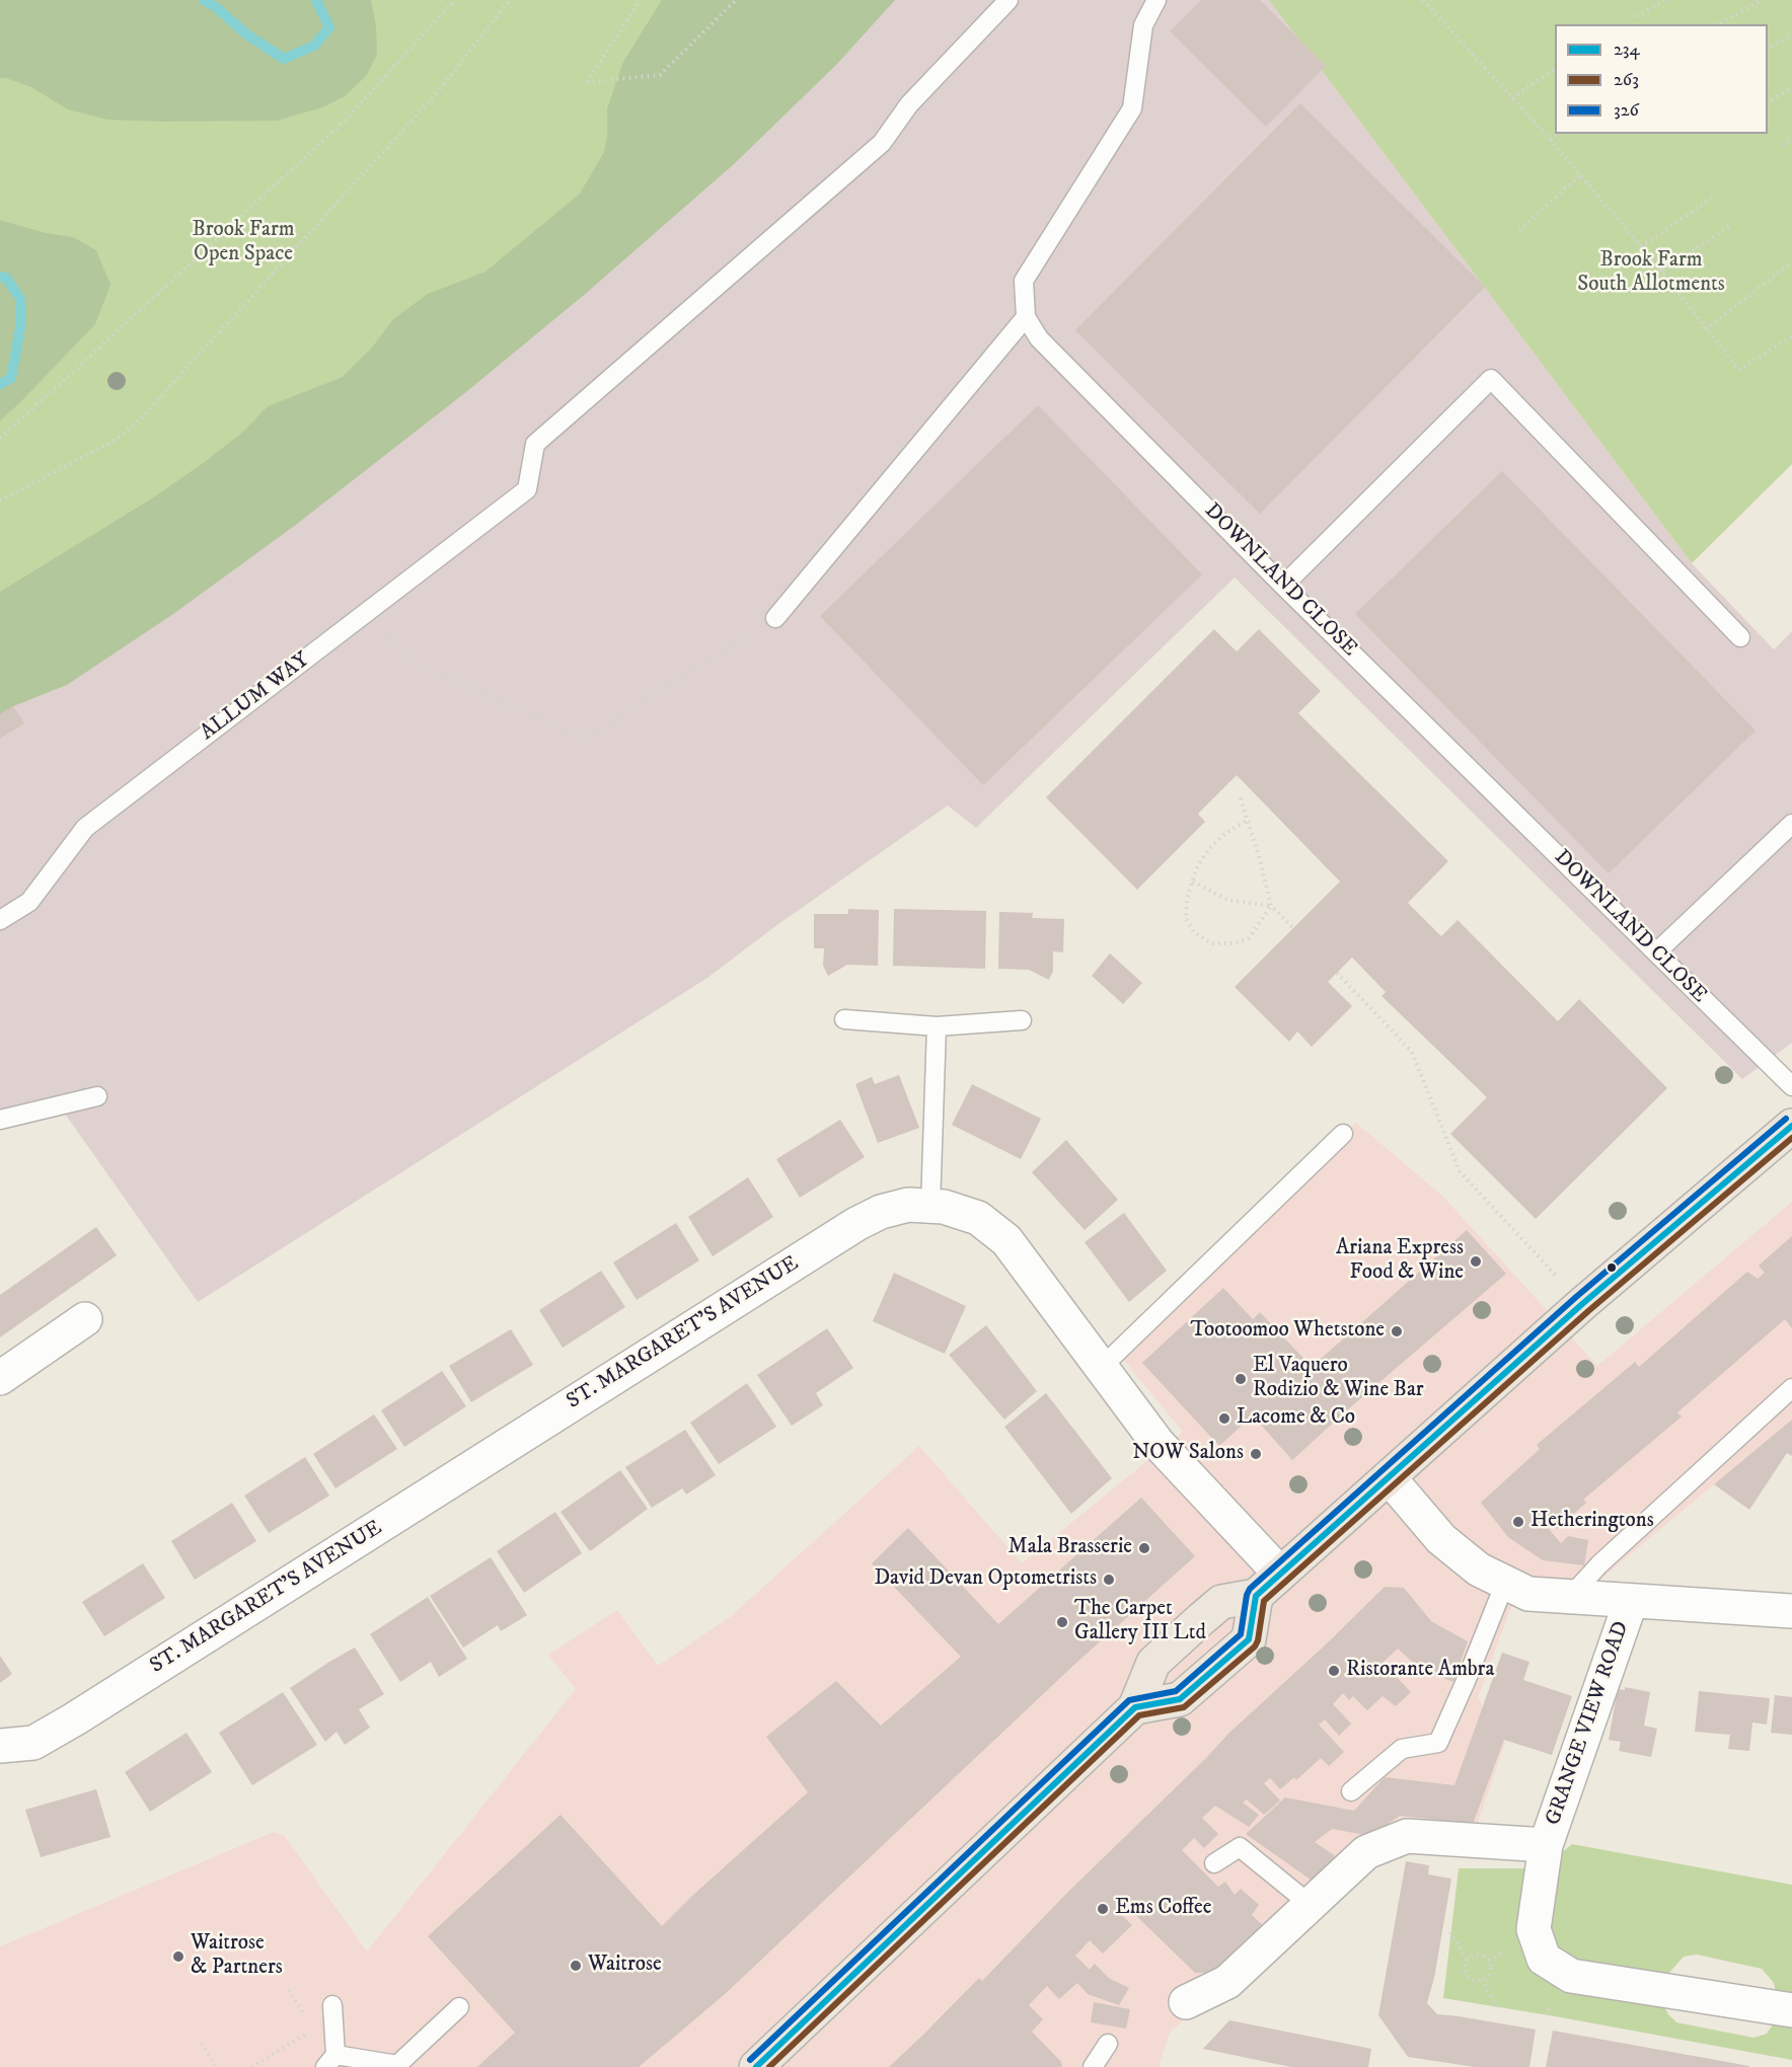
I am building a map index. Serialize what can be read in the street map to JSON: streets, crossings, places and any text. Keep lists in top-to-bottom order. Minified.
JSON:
{"streets":{"street":["ST. MARGARET'S AVENUE","GRANGE VIEW ROAD"],"lane":["DOWNLAND CLOSE","ALLUM WAY"]},"parks":["Brook Farm Open Space","Brook Farm South Allotments"],"places":["Ariana Express Food & Wine","Tootoomoo Whetstone","El Vaquero Rodizio & Wine Bar","Lacome & Co","NOW Salons","Hetheringtons","Mala Brasserie","David Devan Optometrists","The Carpet Gallery III Ltd","Ristorante Ambra","Ems Coffee","Waitrose & Partners","Waitrose"],"lines":["transit line 326","transit line 234","transit line 263"],"legend":["234","263","326"]}
